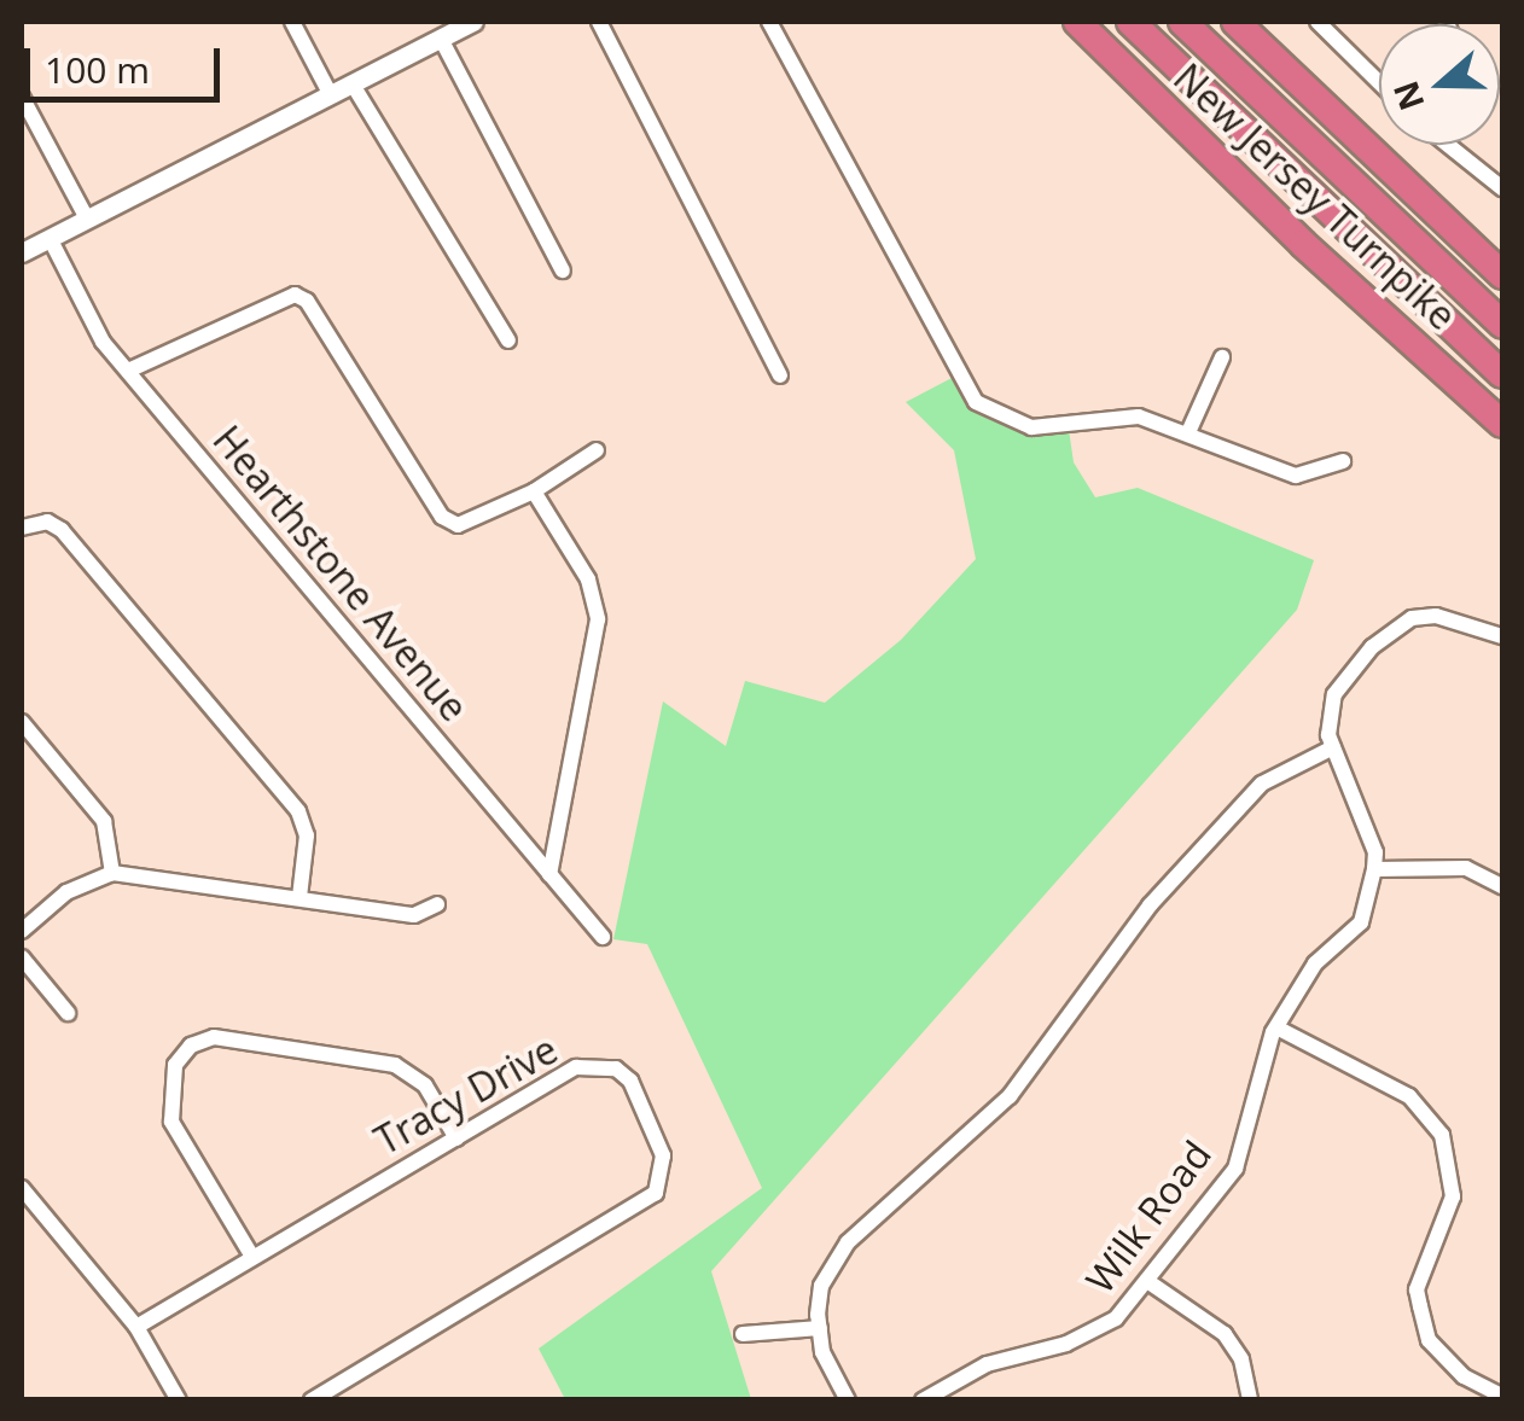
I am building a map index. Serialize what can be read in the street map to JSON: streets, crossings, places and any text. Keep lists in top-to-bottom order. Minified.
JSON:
{"streets":{"highway":["New Jersey Turnpike"],"street":["Hearthstone Avenue","Tracy Drive","Wilk Road"]},"scale_bar":"100 m","north":"left"}
